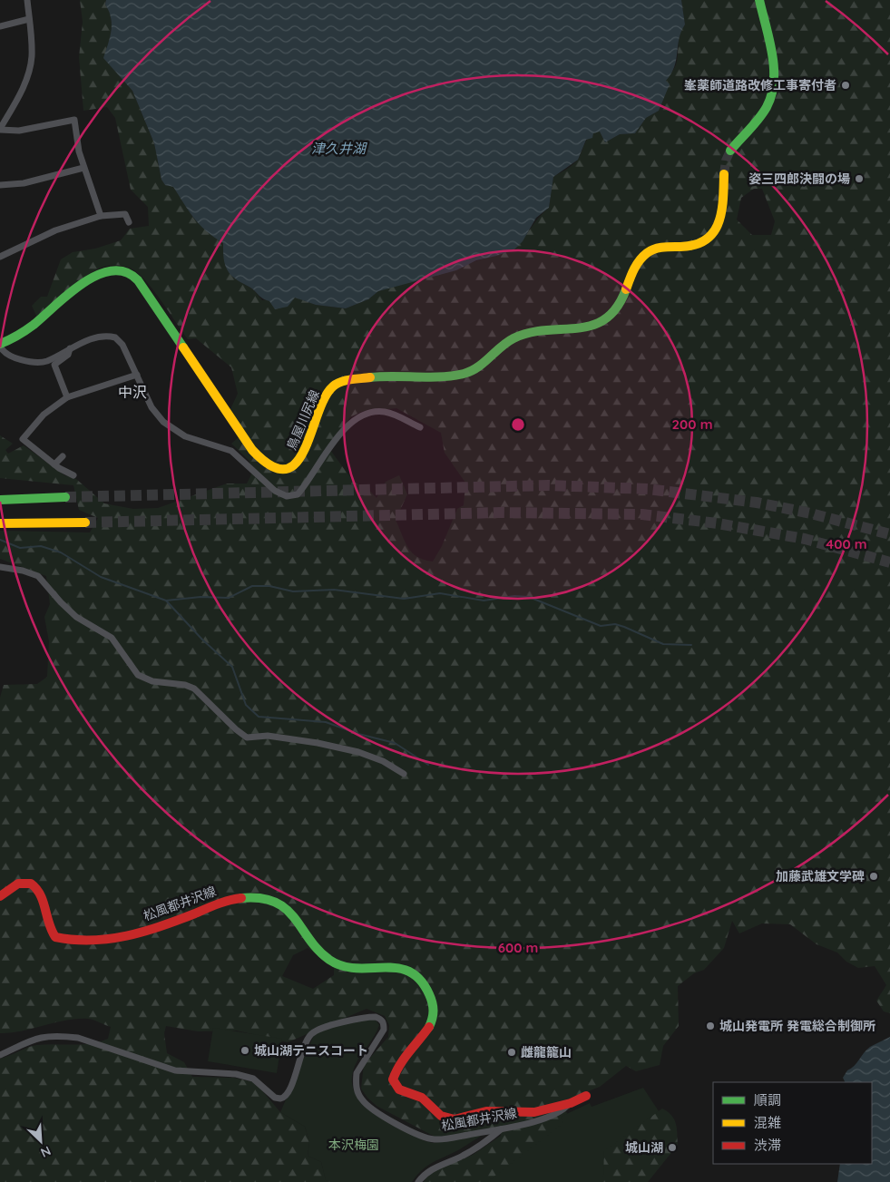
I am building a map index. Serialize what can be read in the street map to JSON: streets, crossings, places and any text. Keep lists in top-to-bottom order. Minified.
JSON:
{"streets":{"main road":["鳥屋川尻線","松風都井沢線"]},"districts":["中沢"],"water":["津久井湖"],"parks":["本沢梅園"],"places":["峯薬師道路改修工事寄付者","姿三四郎決闘の場","加藤武雄文学碑","城山発電所 発電総合制御所","城山湖テニスコート","雌龍籠山","城山湖"],"legend":["順調","混雑","渋滞"],"north":"bottom right","rings":["200 m","400 m","600 m"]}
